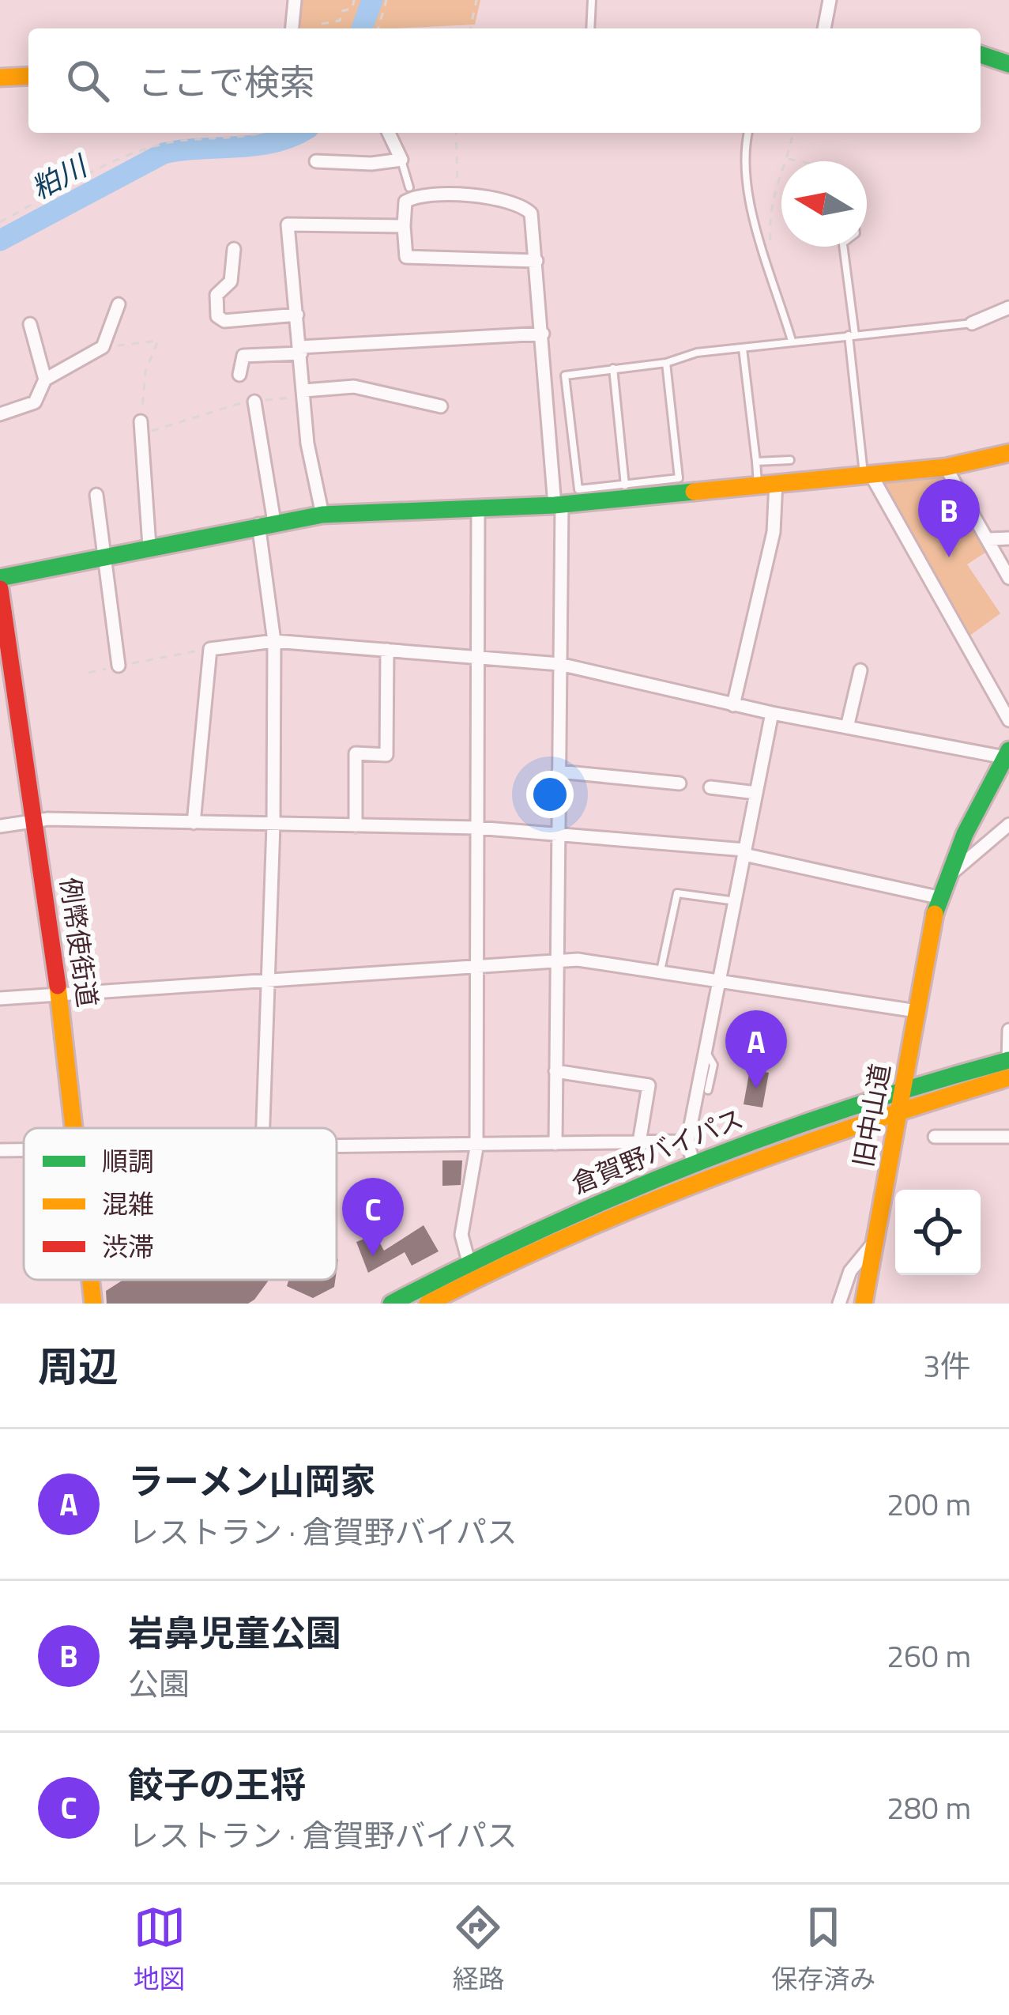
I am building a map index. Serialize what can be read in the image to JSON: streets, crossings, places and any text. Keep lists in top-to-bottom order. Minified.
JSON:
{"streets":{"main road":["例幣使街道","旧中山道","倉賀野バイパス"]},"crossings":[["旧中山道","倉賀野バイパス"]],"water":["粕川"],"legend":["順調","混雑","渋滞"],"north":"left","page":{"search":"ここで検索","pins":["B","A","C"],"heading":["周辺","3件"],"list":[{"mark":"A","name":"ラーメン山岡家","note":"レストラン · 倉賀野バイパス","value":"200 m"},{"mark":"B","name":"岩鼻児童公園","note":"公園","value":"260 m"},{"mark":"C","name":"餃子の王将","note":"レストラン · 倉賀野バイパス","value":"280 m"}],"nav":["地図","経路","保存済み"]}}
